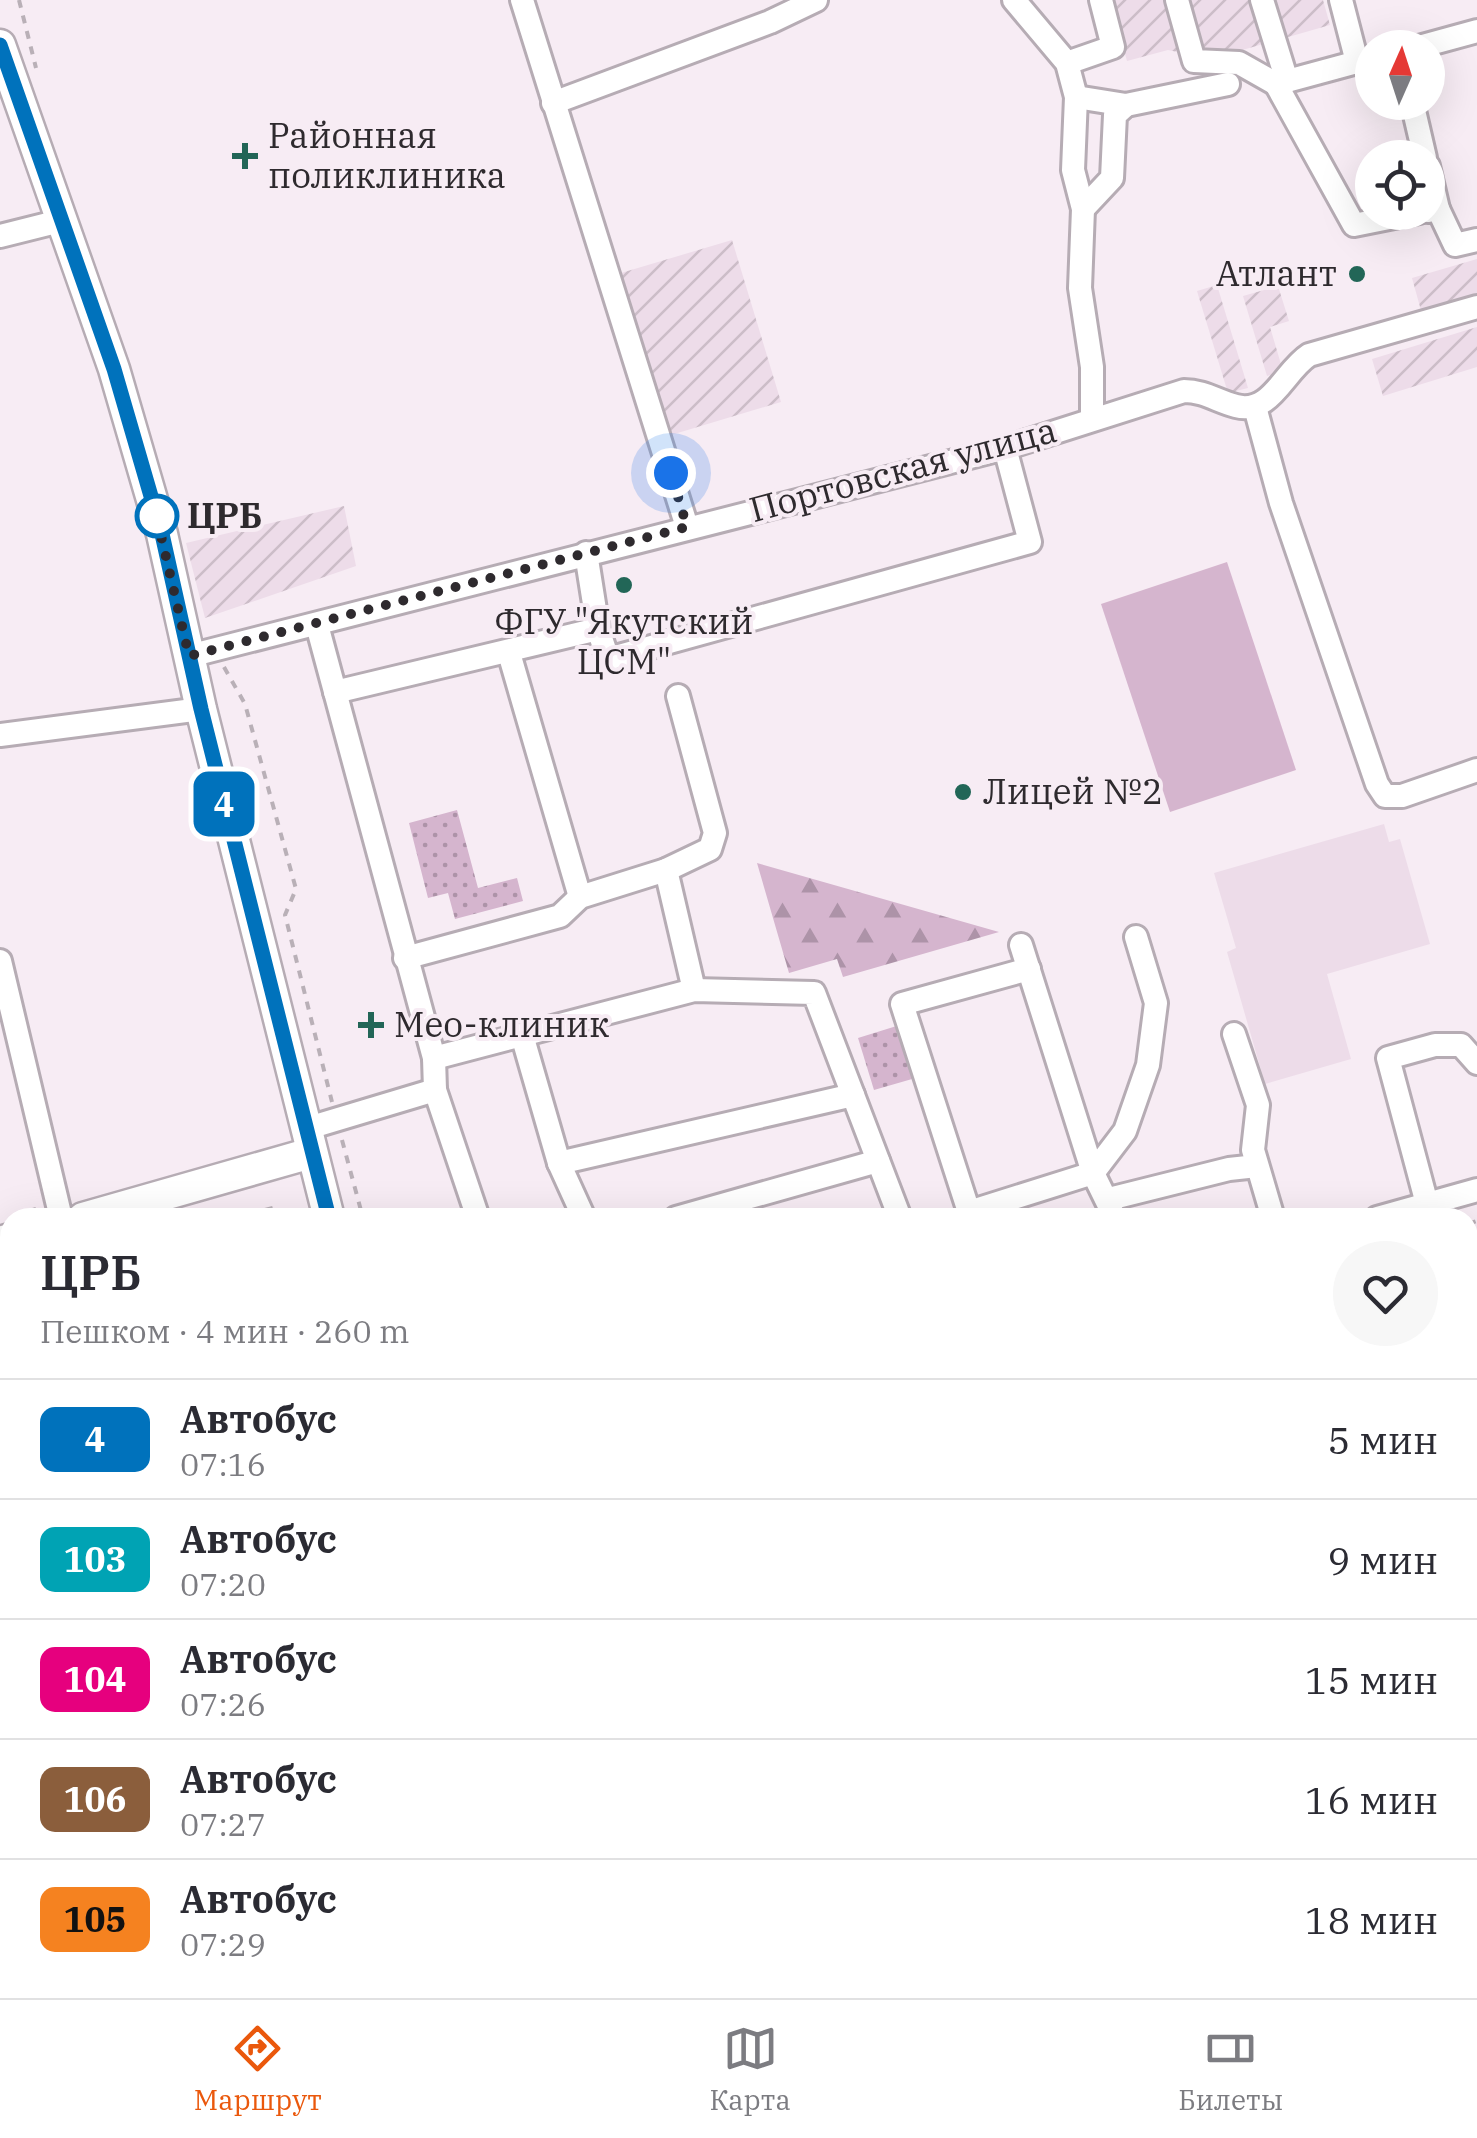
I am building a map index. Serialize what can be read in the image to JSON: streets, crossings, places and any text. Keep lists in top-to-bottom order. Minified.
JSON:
{"streets":{"street":["Портовская улица"]},"places":{"health":["Районная поликлиника","Мео-клиник"],"other":["Атлант","ЦРБ","ФГУ \"Якутский ЦСМ\"","Лицей №2"]},"lines":["bus line 4"],"north":"top","page":{"on_map":"4","heading":["ЦРБ","Пешком · 4 мин · 260 m"],"list":[{"mark":"4","name":"Автобус","note":"07:16","value":"5 мин"},{"mark":"103","name":"Автобус","note":"07:20","value":"9 мин"},{"mark":"104","name":"Автобус","note":"07:26","value":"15 мин"},{"mark":"106","name":"Автобус","note":"07:27","value":"16 мин"},{"mark":"105","name":"Автобус","note":"07:29","value":"18 мин"}],"tabs":["Маршрут","Карта","Билеты"]}}
